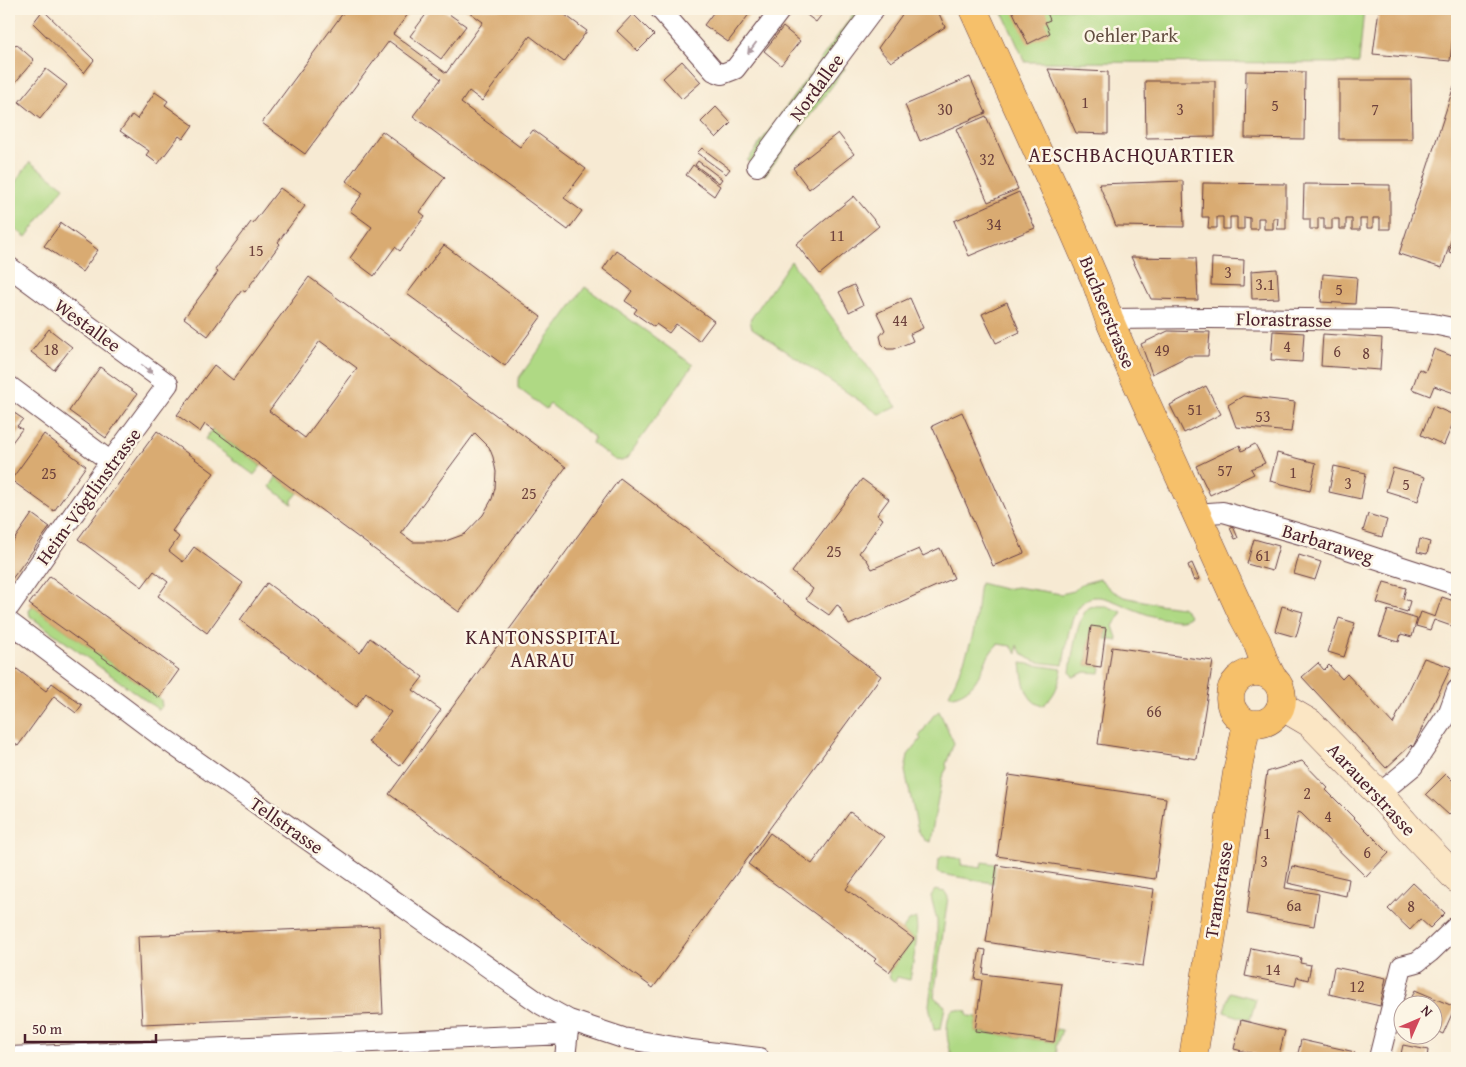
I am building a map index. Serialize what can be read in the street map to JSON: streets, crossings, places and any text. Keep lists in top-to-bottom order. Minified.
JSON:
{"streets":{"main road":["Buchserstrasse","Aarauerstrasse","Tramstrasse"],"street":["Nordallee","Florastrasse","Westallee","Heim-Vögtlinstrasse","Barbaraweg","Tellstrasse"]},"crossings":[["Buchserstrasse","Florastrasse"],["Buchserstrasse","Barbaraweg"],["Buchserstrasse","Aarauerstrasse"],["Buchserstrasse","Tramstrasse"],["Westallee","Heim-Vögtlinstrasse"],["Aarauerstrasse","Tramstrasse"]],"districts":["AESCHBACHQUARTIER","KANTONSSPITAL AARAU"],"parks":["Oehler Park"],"house_numbers":["1","5","30","3","7","32","34","11","15","3","3.1","5","44","4","18","49","6","8","51","53","57","1","25","3","5","25","25","61","66","2","4","1","6","3","6a","8","14","12"],"scale_bar":"50 m","north":"top right"}
